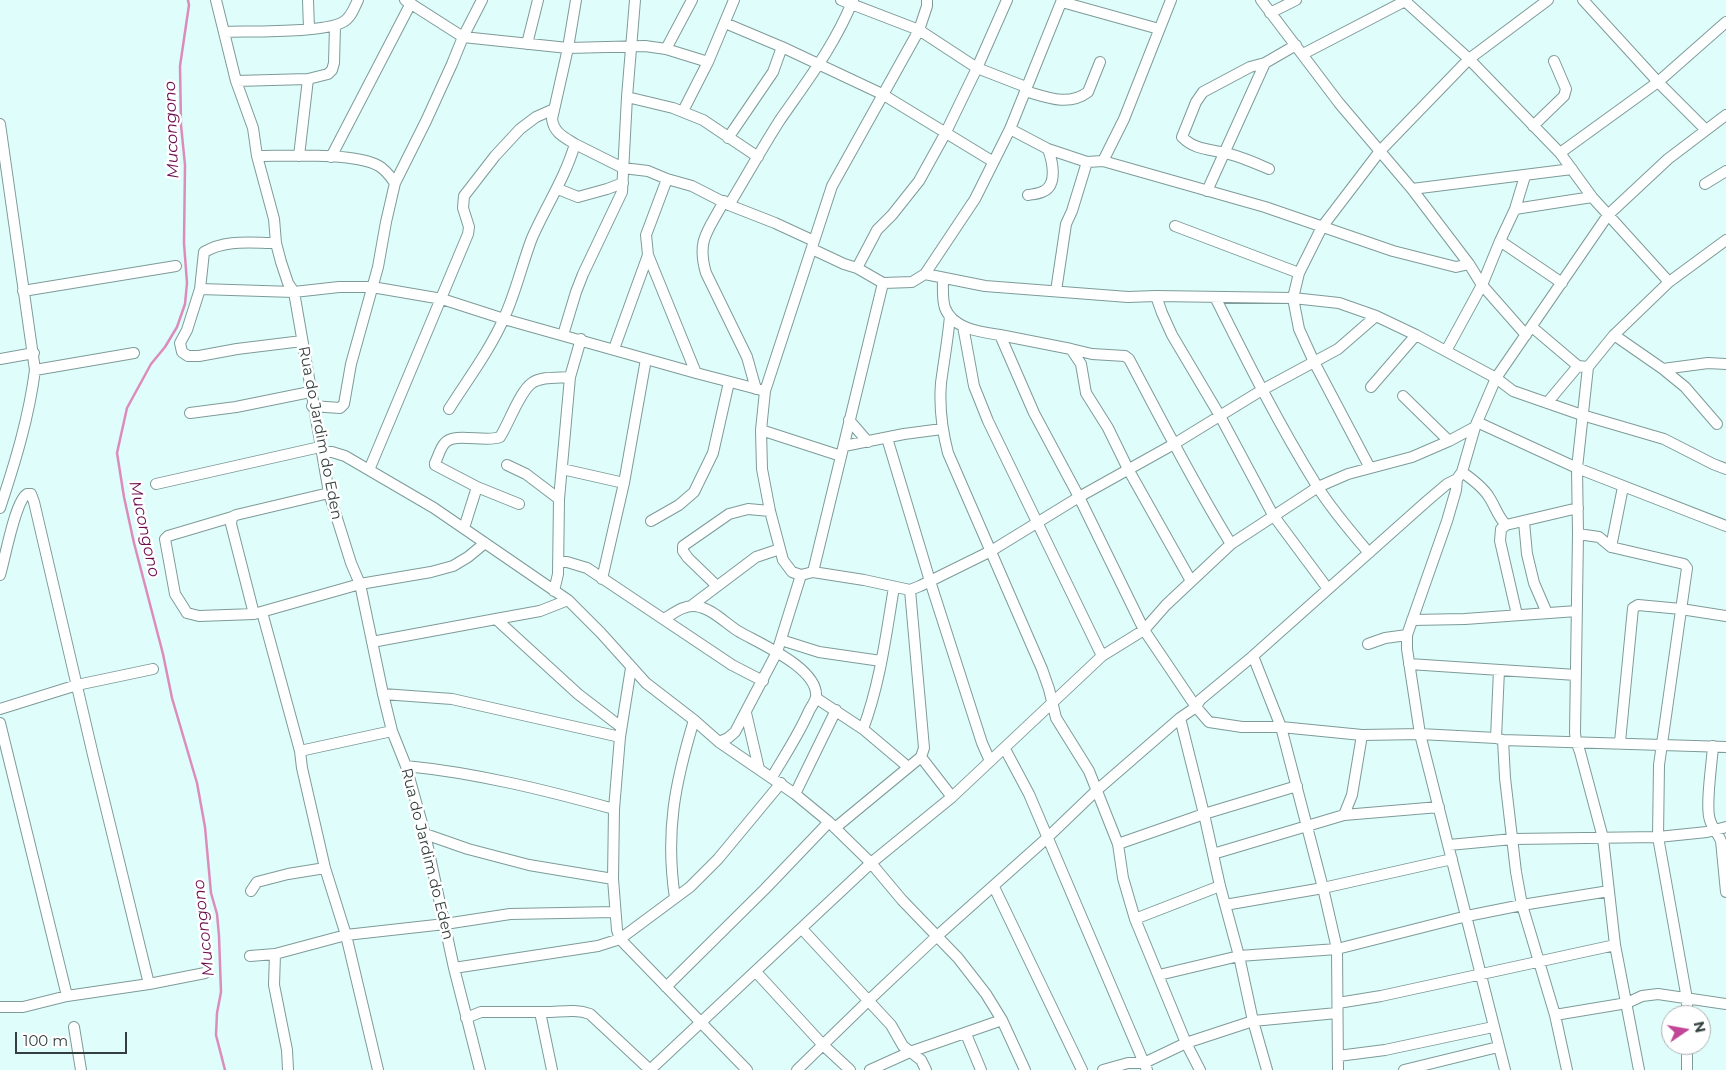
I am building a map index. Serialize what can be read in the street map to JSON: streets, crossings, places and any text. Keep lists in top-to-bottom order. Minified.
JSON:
{"streets":{"street":["Rua do Jardim do Eden"]},"water":["Mucongono"],"scale_bar":"100 m","north":"right"}
